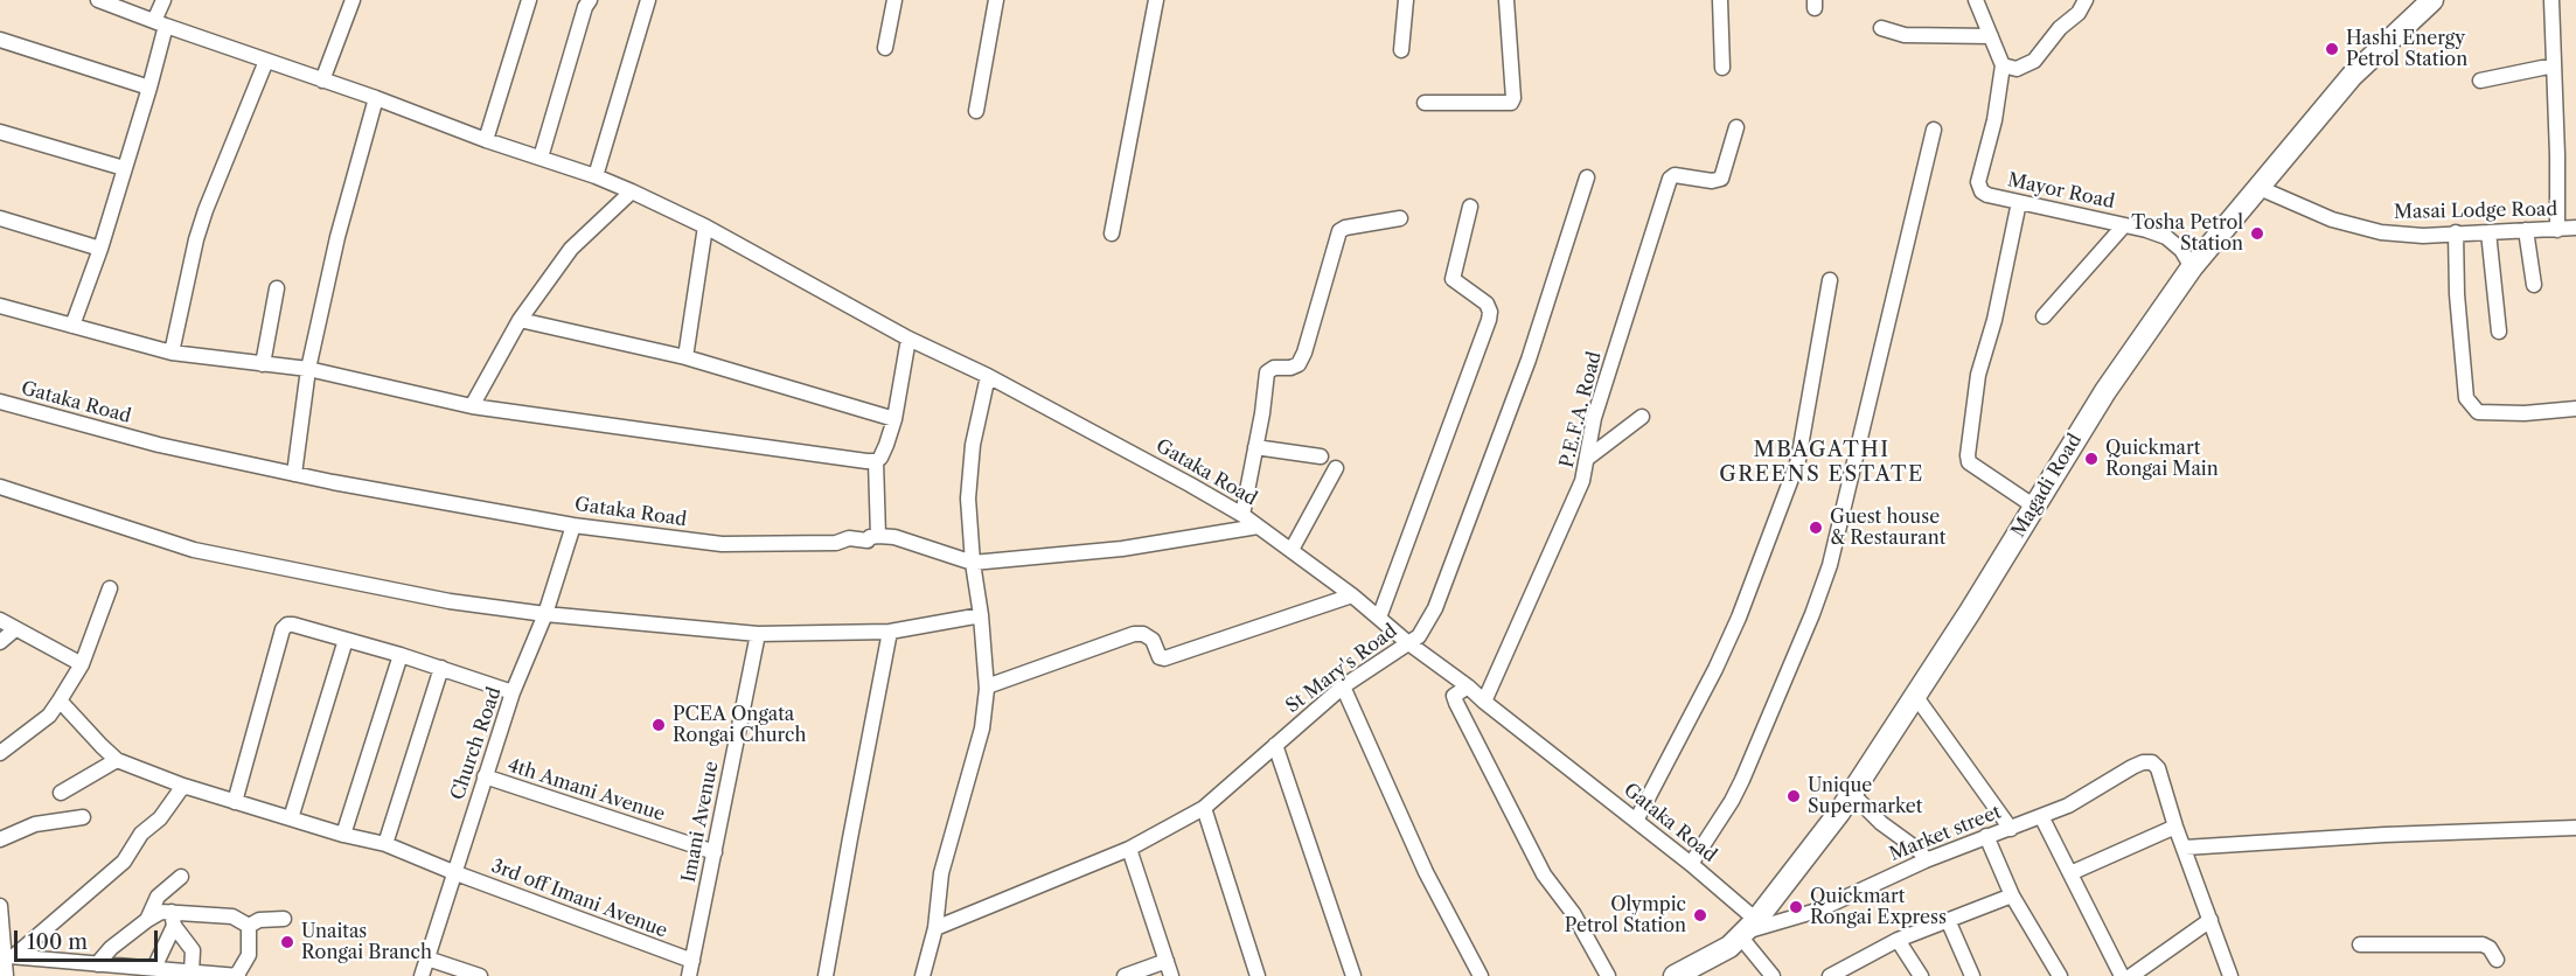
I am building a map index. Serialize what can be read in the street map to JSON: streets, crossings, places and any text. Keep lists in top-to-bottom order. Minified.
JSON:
{"streets":{"highway":["Magadi Road"],"street":["Mayor Road","Masai Lodge Road","Gataka Road","P.E.F.A. Road","St Mary's Road","Church Road","4th Amani Avenue","Imani Avenue","Market street","3rd off Imani Avenue"]},"crossings":[["Mayor Road","Magadi Road"],["Masai Lodge Road","Magadi Road"],["Gataka Road","P.E.F.A. Road"],["Gataka Road","Magadi Road"],["Gataka Road","St Mary's Road"],["Gataka Road","Church Road"],["Gataka Road","Market street"],["Magadi Road","Market street"],["Church Road","4th Amani Avenue"],["Church Road","3rd off Imani Avenue"],["4th Amani Avenue","Imani Avenue"],["Imani Avenue","3rd off Imani Avenue"]],"districts":["MBAGATHI GREENS ESTATE"],"places":["Hashi Energy Petrol Station","Tosha Petrol Station","Quickmart Rongai Main","Guest house & Restaurant","PCEA Ongata Rongai Church","Unique Supermarket","Quickmart Rongai Express","Olympic Petrol Station","Unaitas Rongai Branch"],"scale_bar":"100 m"}
